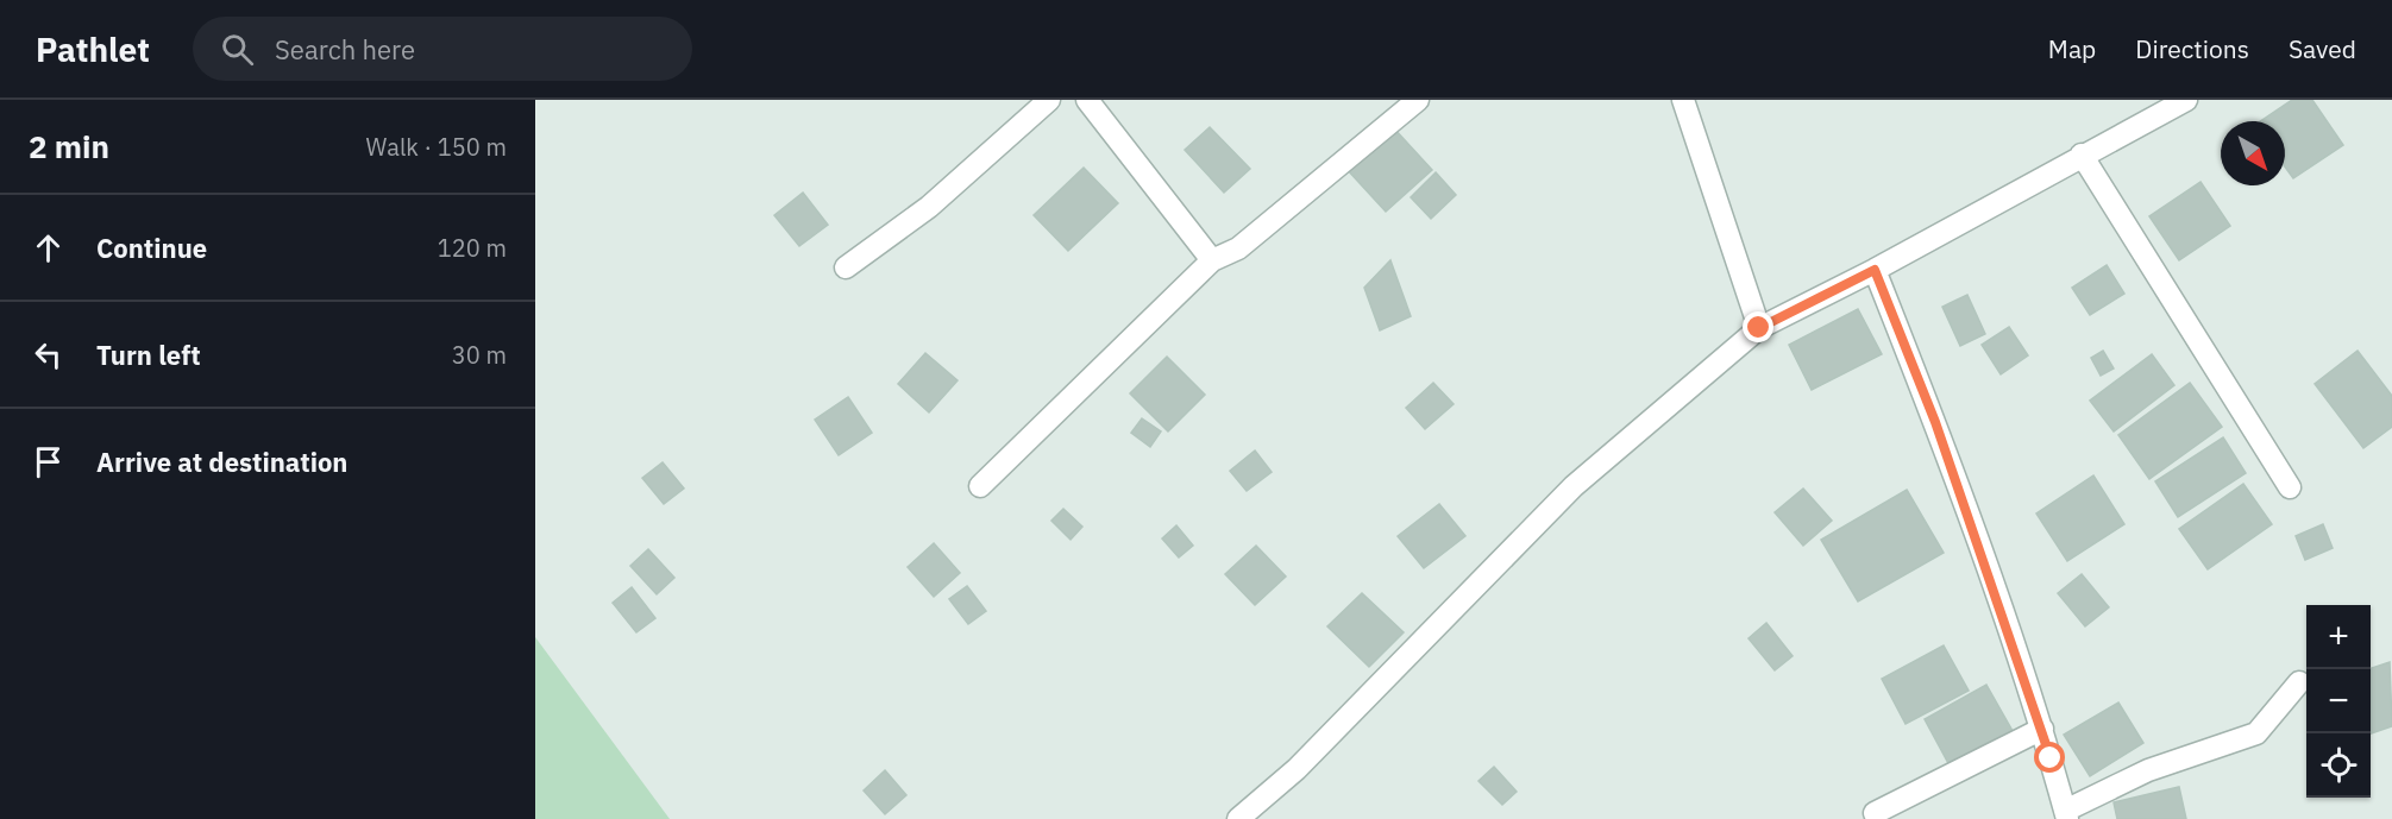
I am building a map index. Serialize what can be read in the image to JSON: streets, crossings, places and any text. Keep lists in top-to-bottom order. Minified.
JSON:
{"north":"bottom right","page":{"header":"Pathlet","search":"Search here","nav":["Map","Directions","Saved"],"heading":["2 min","Walk · 150 m"],"list":[["Continue","120 m"],["Turn left","30 m"],"Arrive at destination"],"map_buttons":["+","−"]}}
